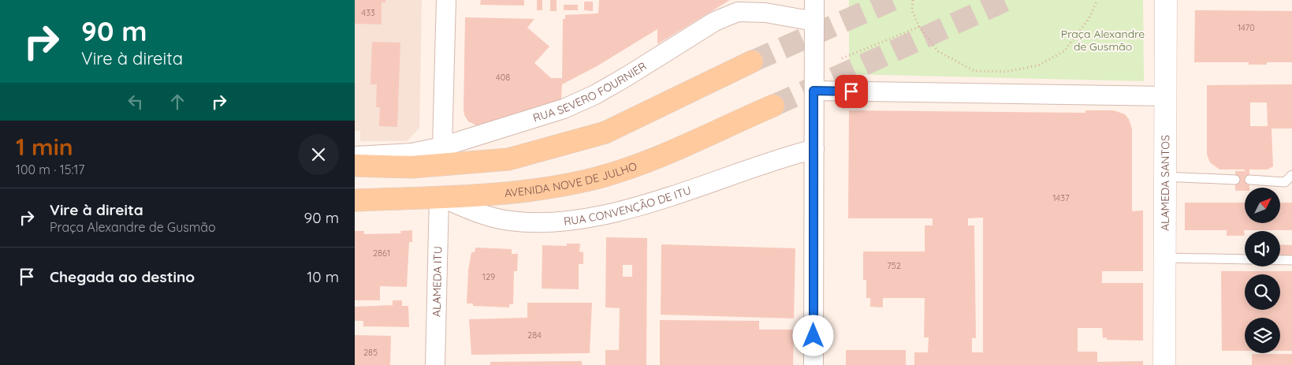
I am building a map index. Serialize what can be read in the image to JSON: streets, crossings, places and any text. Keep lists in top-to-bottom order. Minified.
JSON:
{"streets":{"main road":["AVENIDA NOVE DE JULHO"],"street":["RUA SEVERO FOURNIER","ALAMEDA SANTOS","RUA CONVENÇÃO DE ITU","ALAMEDA ITU"]},"crossings":[["AVENIDA NOVE DE JULHO","RUA CONVENÇÃO DE ITU"],["AVENIDA NOVE DE JULHO","ALAMEDA ITU"],["RUA CONVENÇÃO DE ITU","ALAMEDA ITU"]],"parks":["Praça Alexandre de Gusmão"],"house_numbers":["433","1470","408","1437","2861","752","129","284","285"],"north":"top right","page":{"turn":["90 m","Vire à direita"],"heading":["1 min","100 m · 15:17"],"list":[{"name":"Vire à direita","note":"Praça Alexandre de Gusmão","value":"90 m"},{"name":"Chegada ao destino","value":"10 m"}]}}
